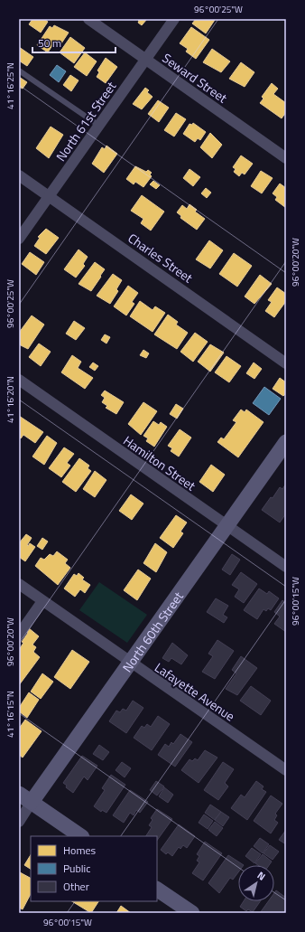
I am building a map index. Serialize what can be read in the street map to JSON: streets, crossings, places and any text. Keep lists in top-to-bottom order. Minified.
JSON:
{"streets":{"street":["Seward Street","North 61st Street","Charles Street","Hamilton Street","North 60th Street","Lafayette Avenue"]},"crossings":[["Seward Street","North 61st Street"],["North 61st Street","Charles Street"],["Hamilton Street","North 60th Street"],["North 60th Street","Lafayette Avenue"]],"legend":["Homes","Public","Other"],"scale_bar":"50 m","north":"top right","coordinates":["96°00'25\"W","41°16'25\"N","96°00'20\"W","41°16'20\"N","96°00'15\"W","41°16'15\"N"]}
